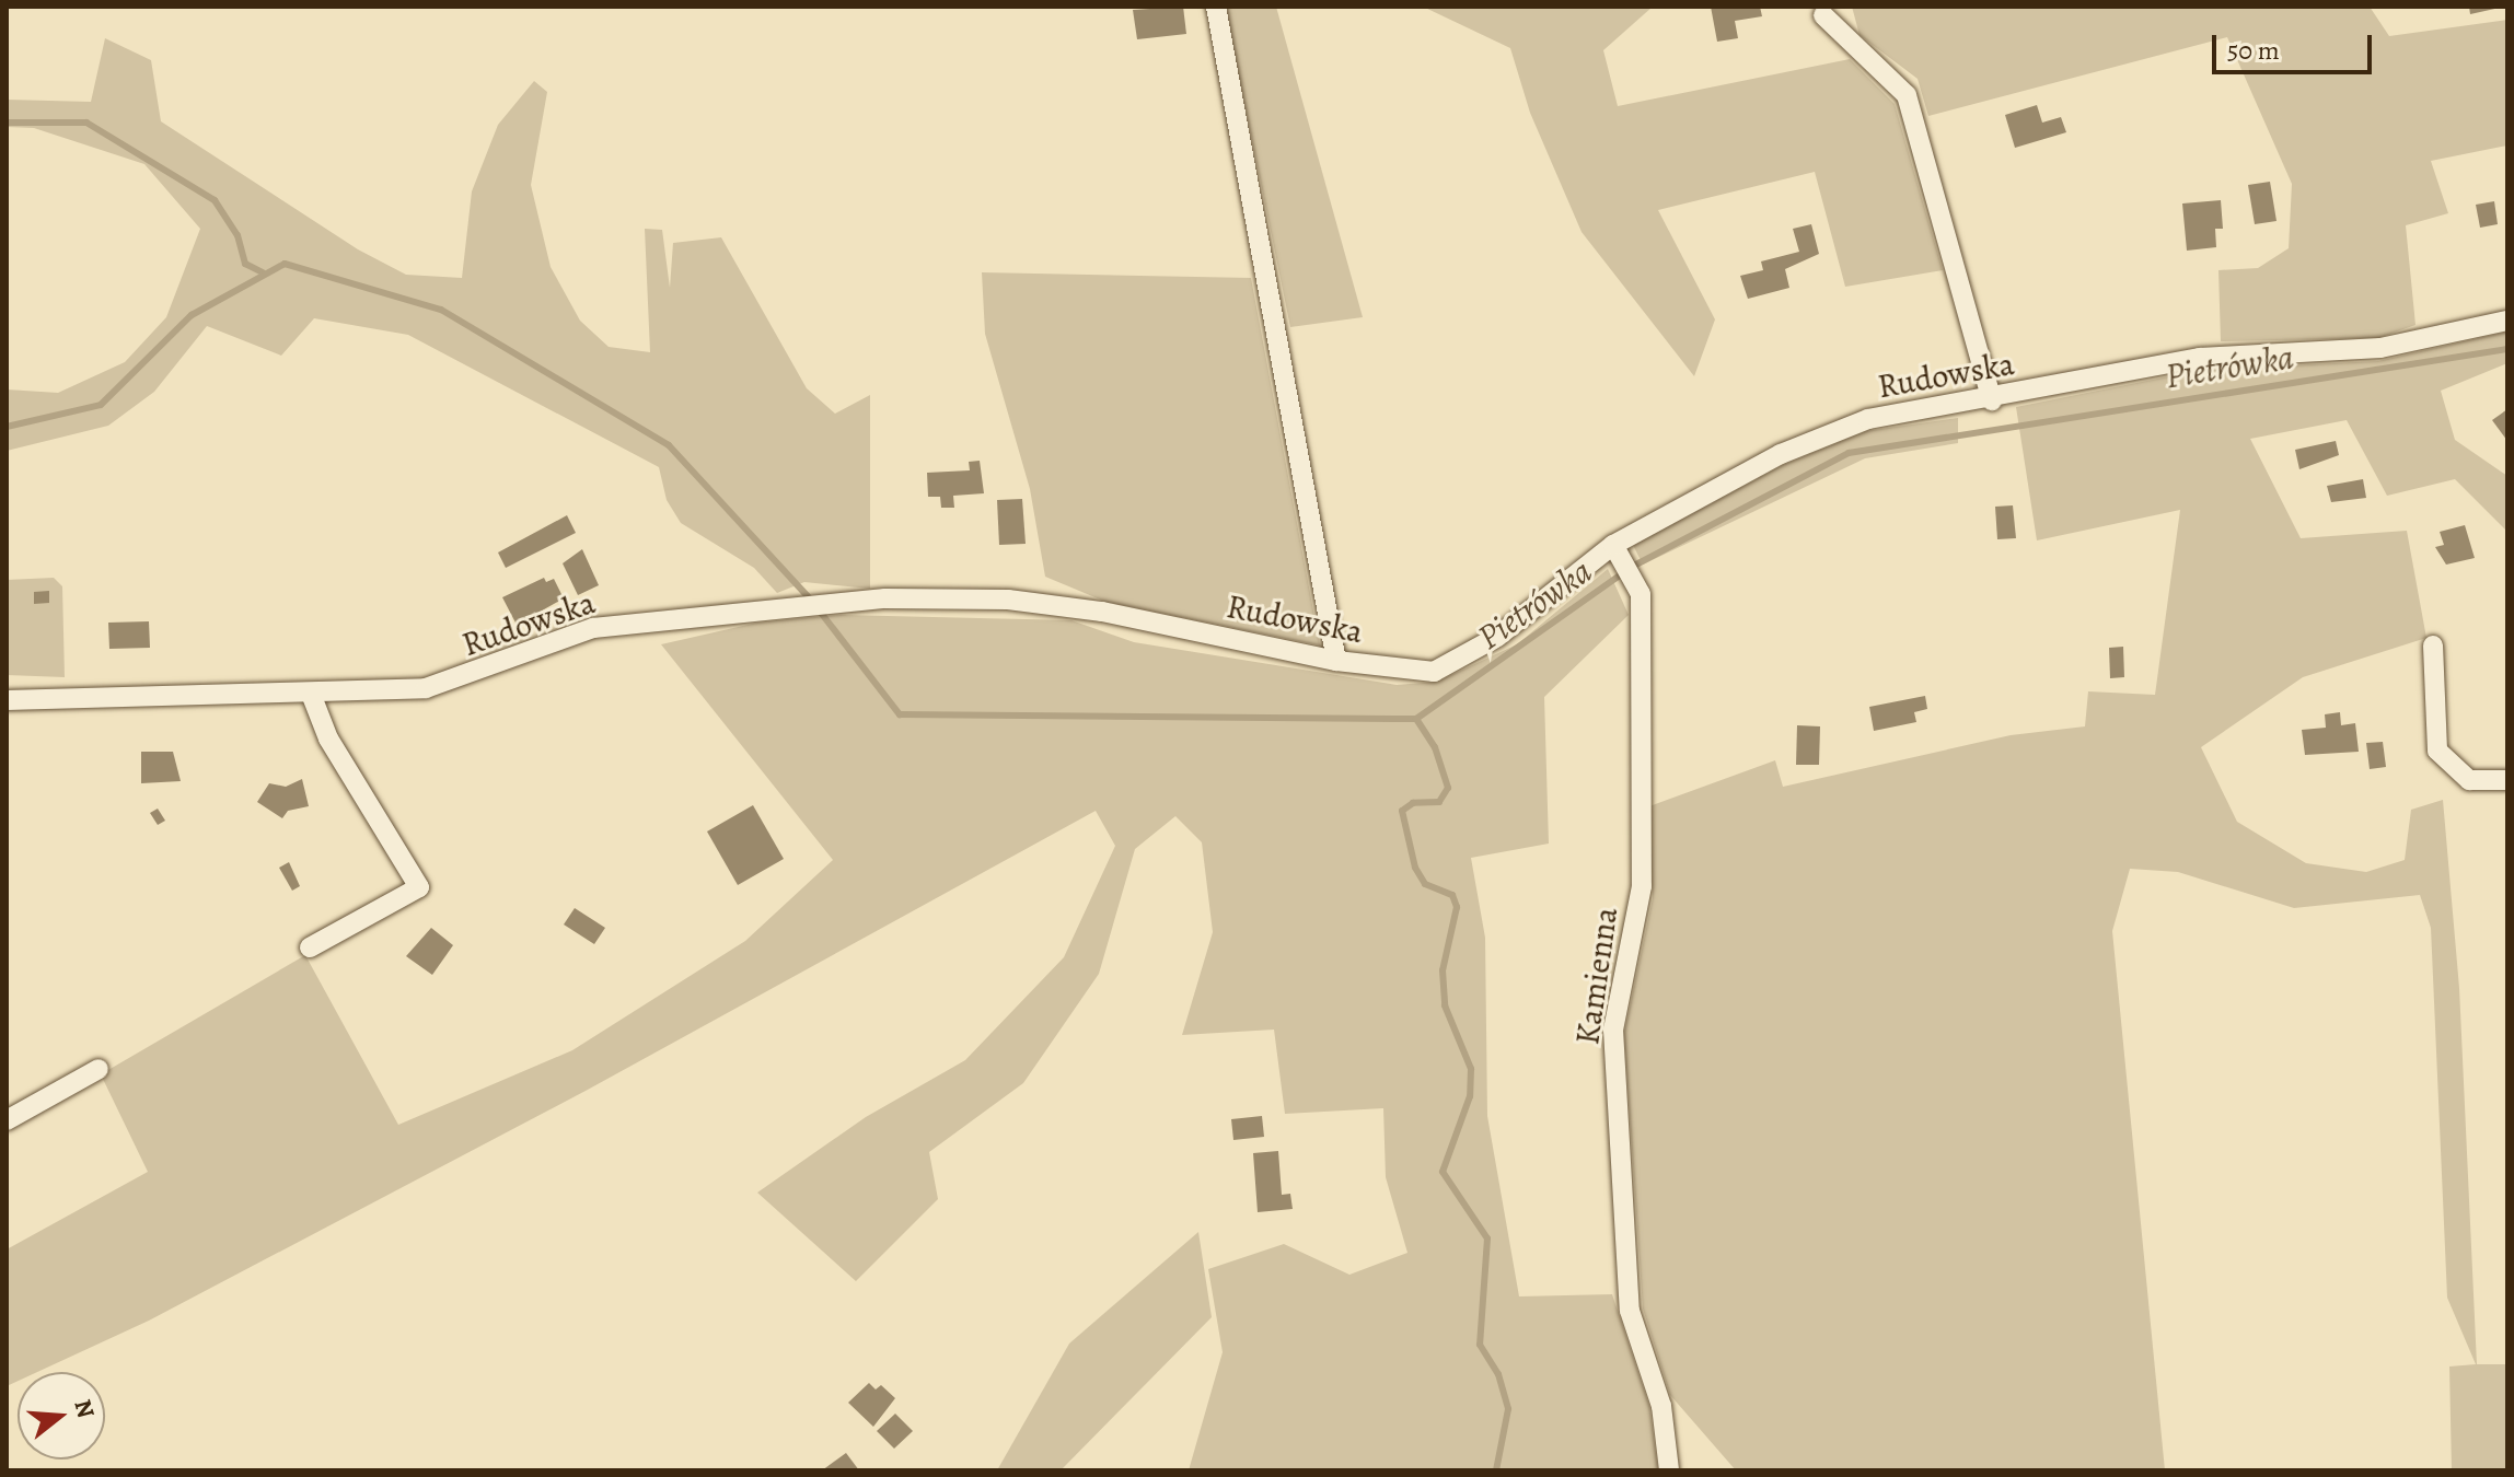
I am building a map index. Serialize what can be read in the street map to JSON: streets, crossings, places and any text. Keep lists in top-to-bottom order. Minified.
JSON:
{"streets":{"street":["Rudowska","Kamienna"]},"crossings":[["Rudowska","Kamienna"]],"water":["Pietrówka"],"scale_bar":"50 m","north":"right"}
